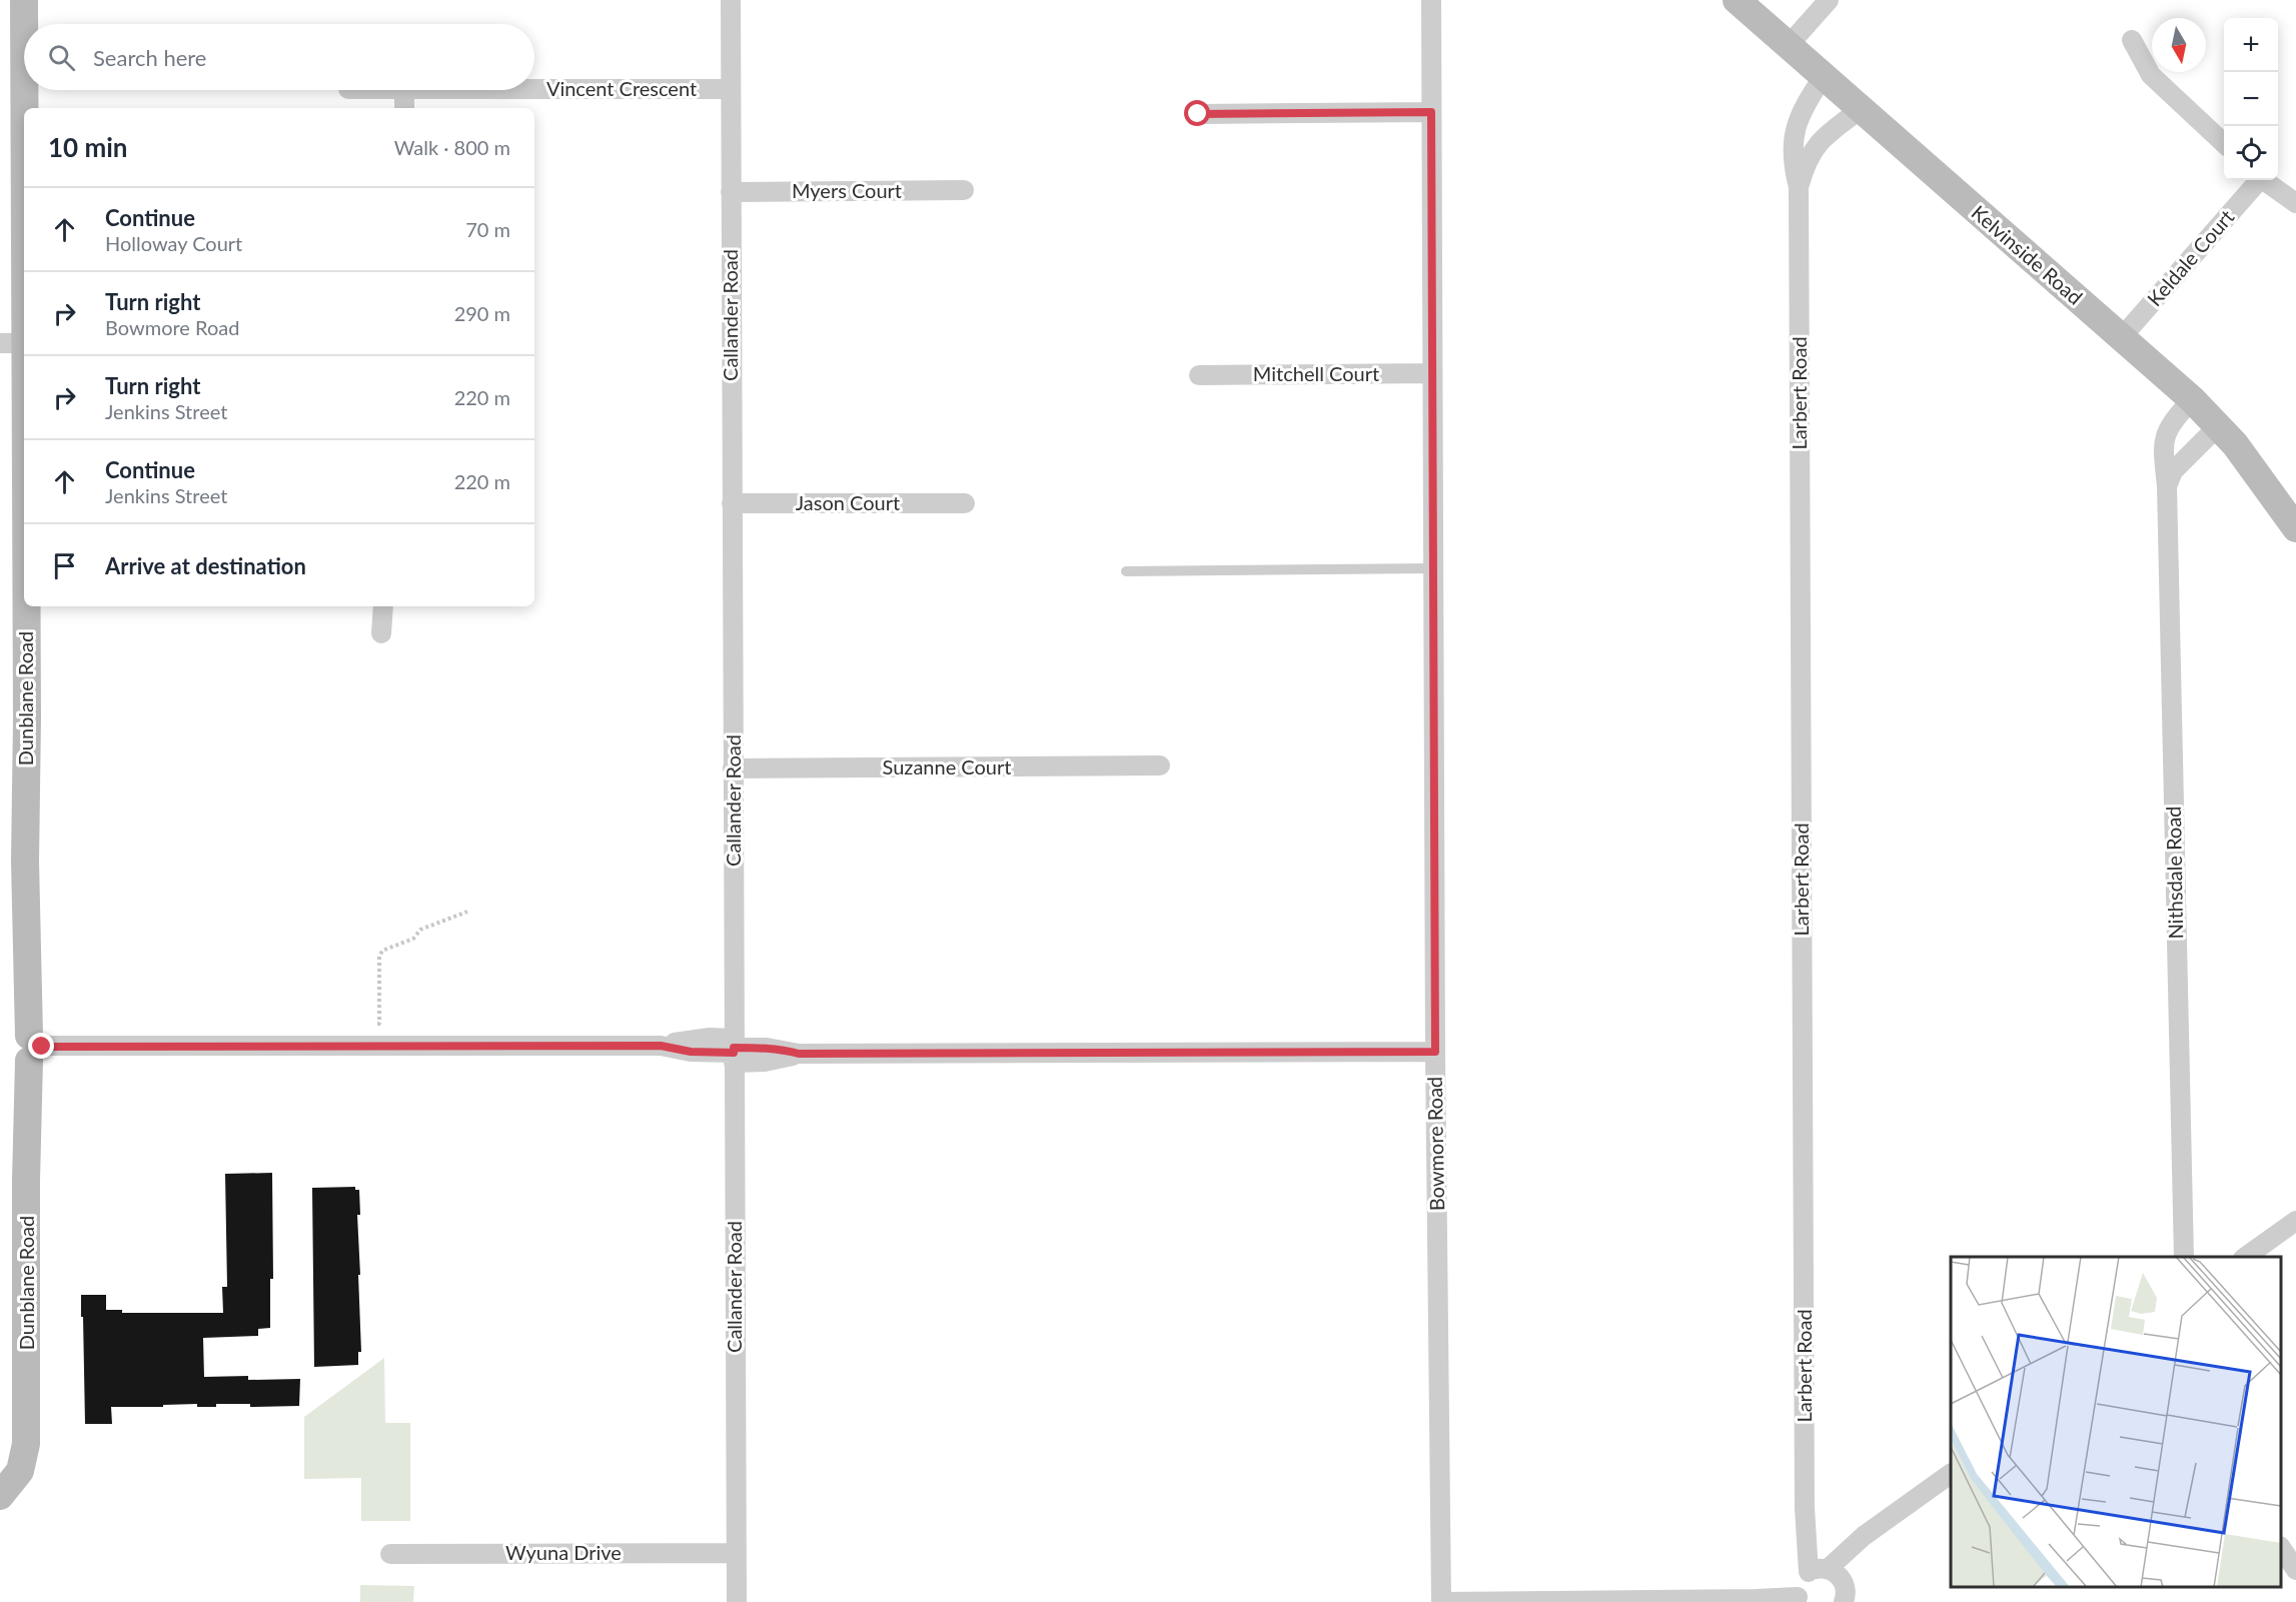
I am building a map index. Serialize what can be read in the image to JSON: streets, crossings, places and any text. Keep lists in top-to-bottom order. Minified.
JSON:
{"streets":{"street":["Vincent Crescent","Myers Court","Kelvinside Road","Keldale Court","Callander Road","Mitchell Court","Larbert Road","Jason Court","Dunblane Road","Suzanne Court","Nithsdale Road","Bowmore Road","Wyuna Drive"]},"crossings":[["Vincent Crescent","Callander Road"],["Myers Court","Callander Road"],["Kelvinside Road","Keldale Court"],["Kelvinside Road","Larbert Road"],["Kelvinside Road","Nithsdale Road"],["Callander Road","Jason Court"],["Callander Road","Suzanne Court"],["Callander Road","Wyuna Drive"],["Mitchell Court","Bowmore Road"]],"north":"bottom","page":{"map_buttons":["+","−"],"search":"Search here","heading":["10 min","Walk · 800 m"],"list":[["Continue","Holloway Court","70 m"],["Turn right","Bowmore Road","290 m"],["Turn right","Jenkins Street","220 m"],["Continue","Jenkins Street","220 m"],"Arrive at destination"]}}
